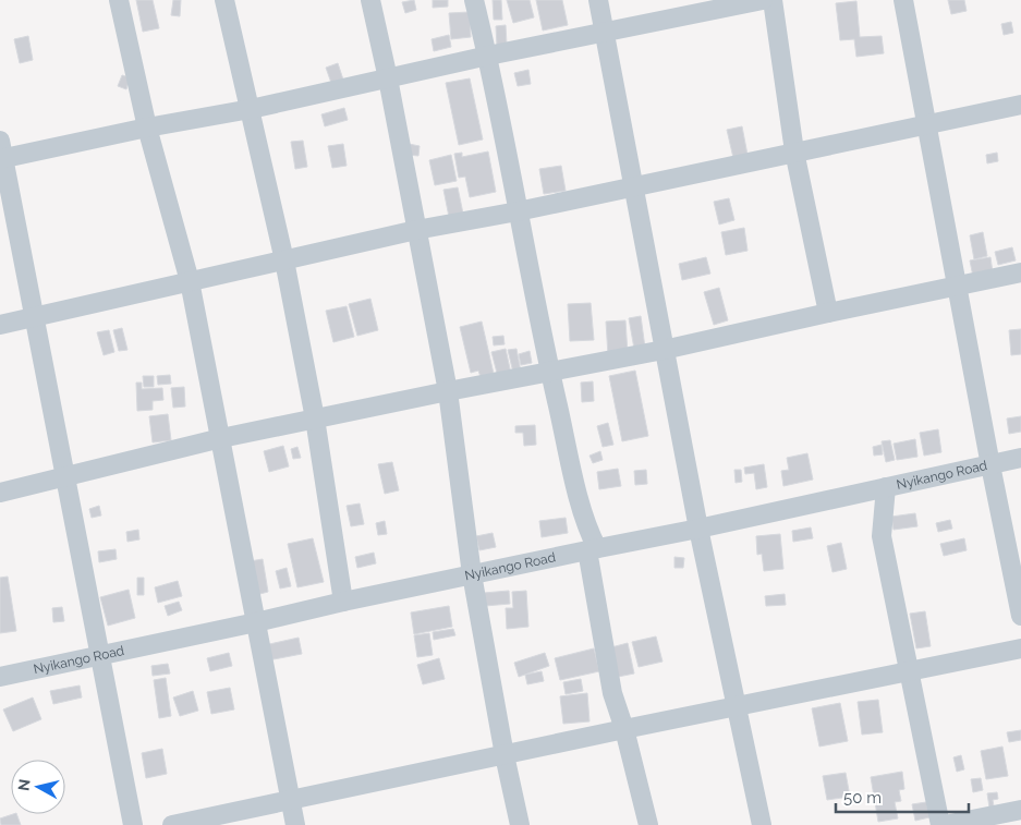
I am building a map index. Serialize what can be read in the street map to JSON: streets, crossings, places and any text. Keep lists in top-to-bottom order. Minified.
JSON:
{"streets":{"street":["Nyikango Road"]},"scale_bar":"50 m","north":"left"}
